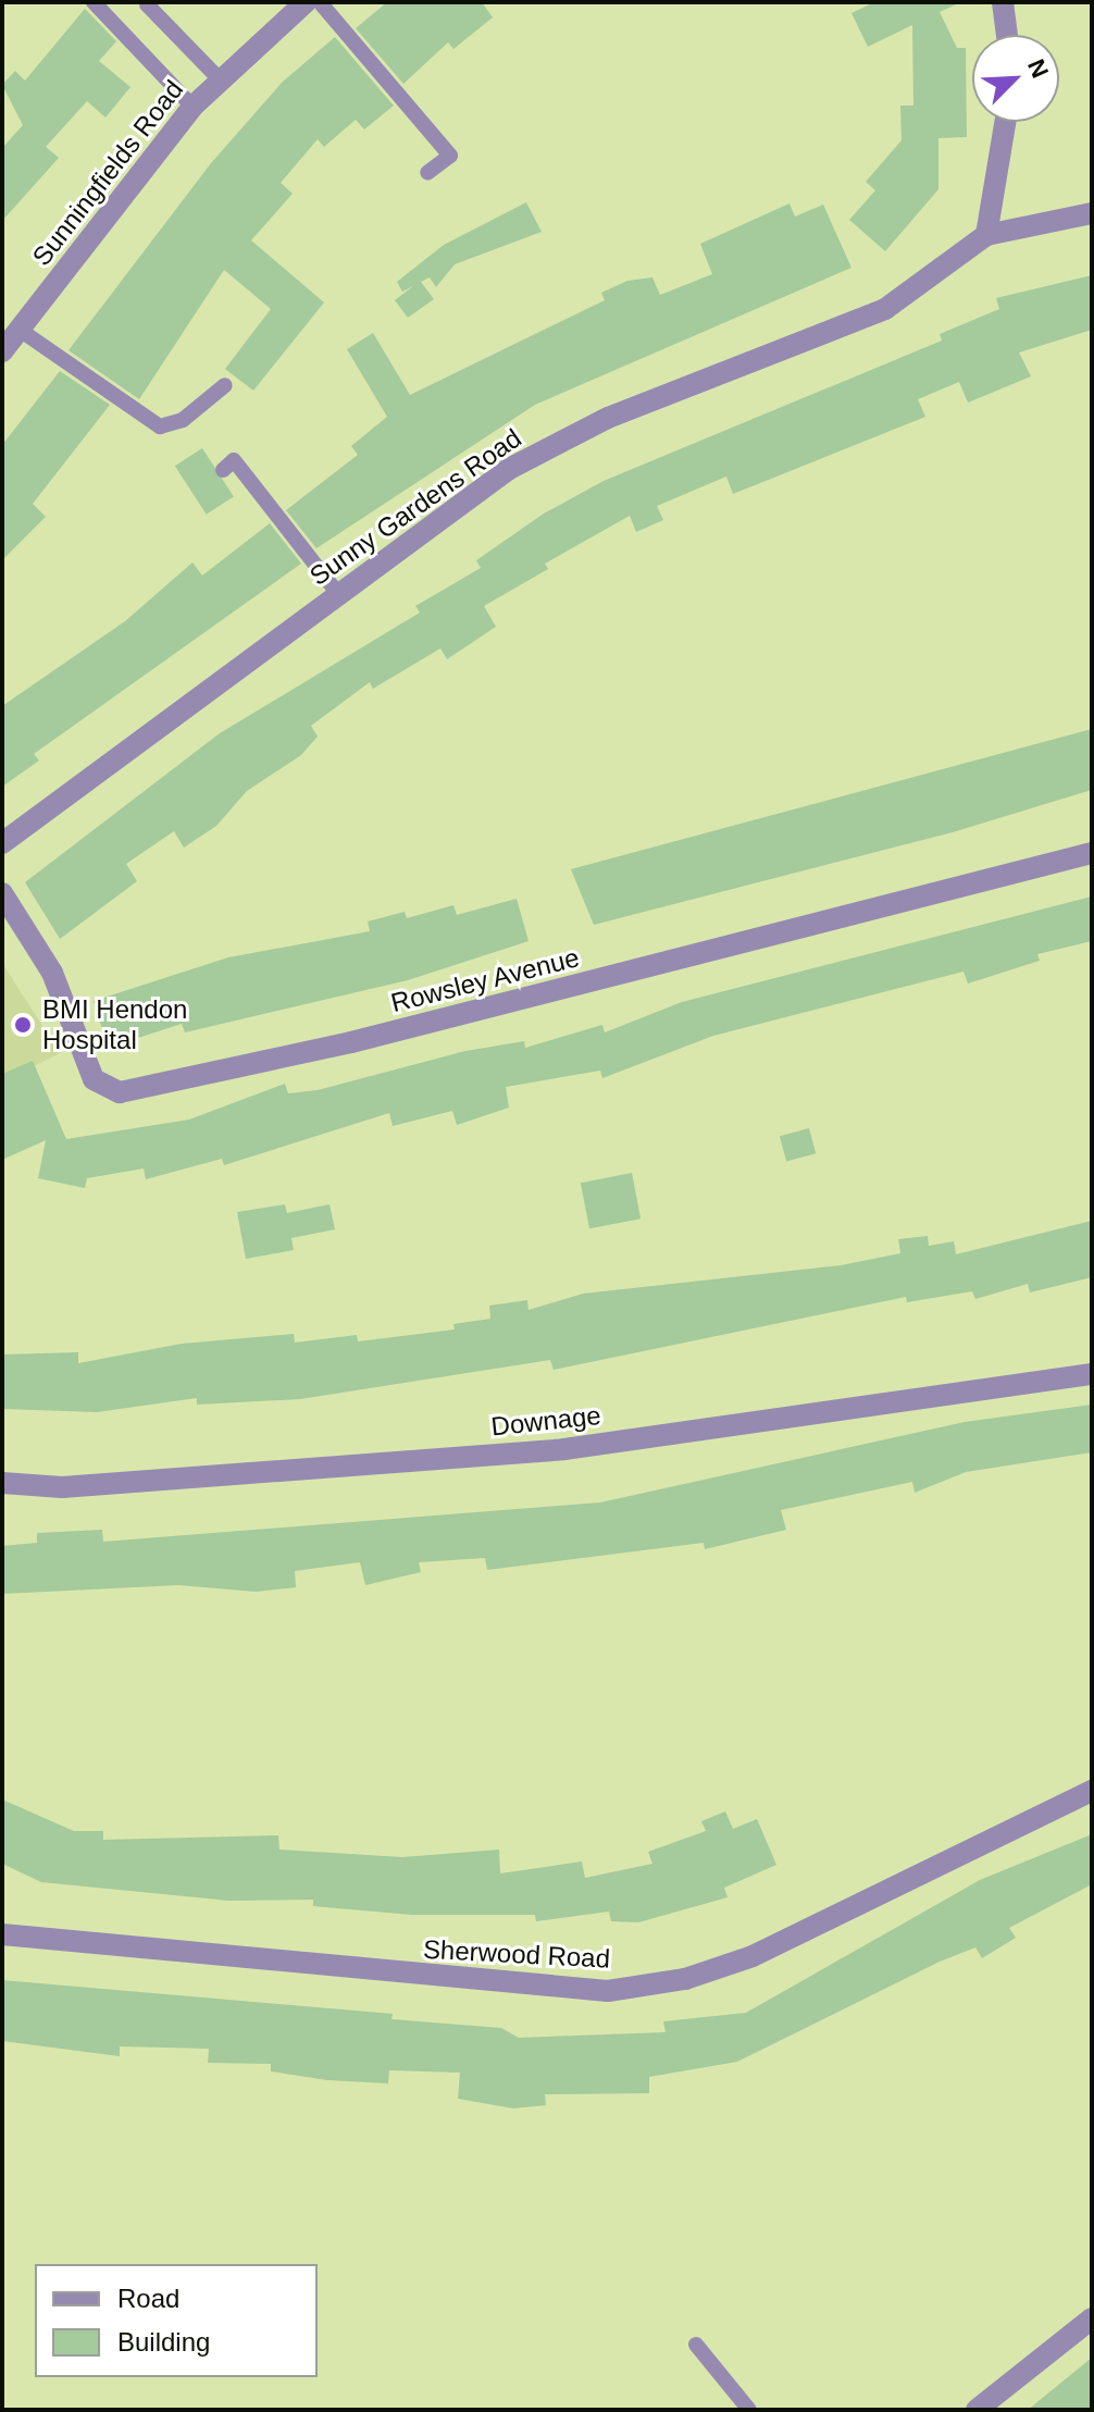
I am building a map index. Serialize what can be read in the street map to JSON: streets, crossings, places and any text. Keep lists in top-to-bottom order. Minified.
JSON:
{"streets":{"street":["Sunningfields Road","Sunny Gardens Road","Rowsley Avenue","Downage","Sherwood Road"]},"places":["BMI Hendon Hospital"],"legend":["Road","Building"],"north":"top right"}
